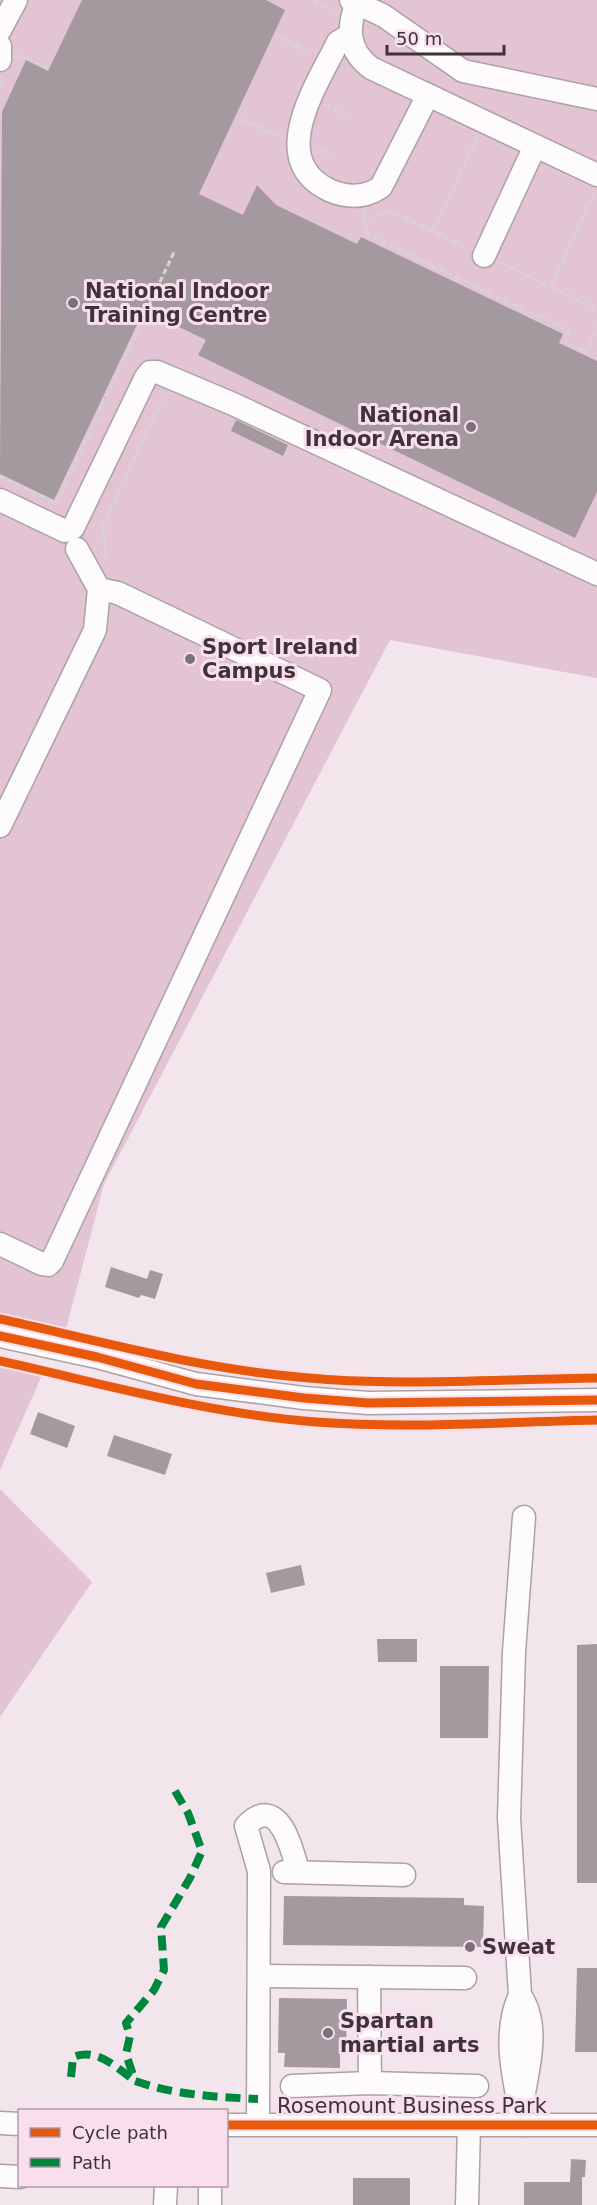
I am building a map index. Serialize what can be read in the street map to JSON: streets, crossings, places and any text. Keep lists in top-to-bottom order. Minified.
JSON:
{"streets":{"street":["Rosemount Business Park"]},"places":["National Indoor Training Centre","National Indoor Arena","Sport Ireland Campus","Sweat","Spartan martial arts"],"legend":["Cycle path","Path"],"scale_bar":"50 m"}
